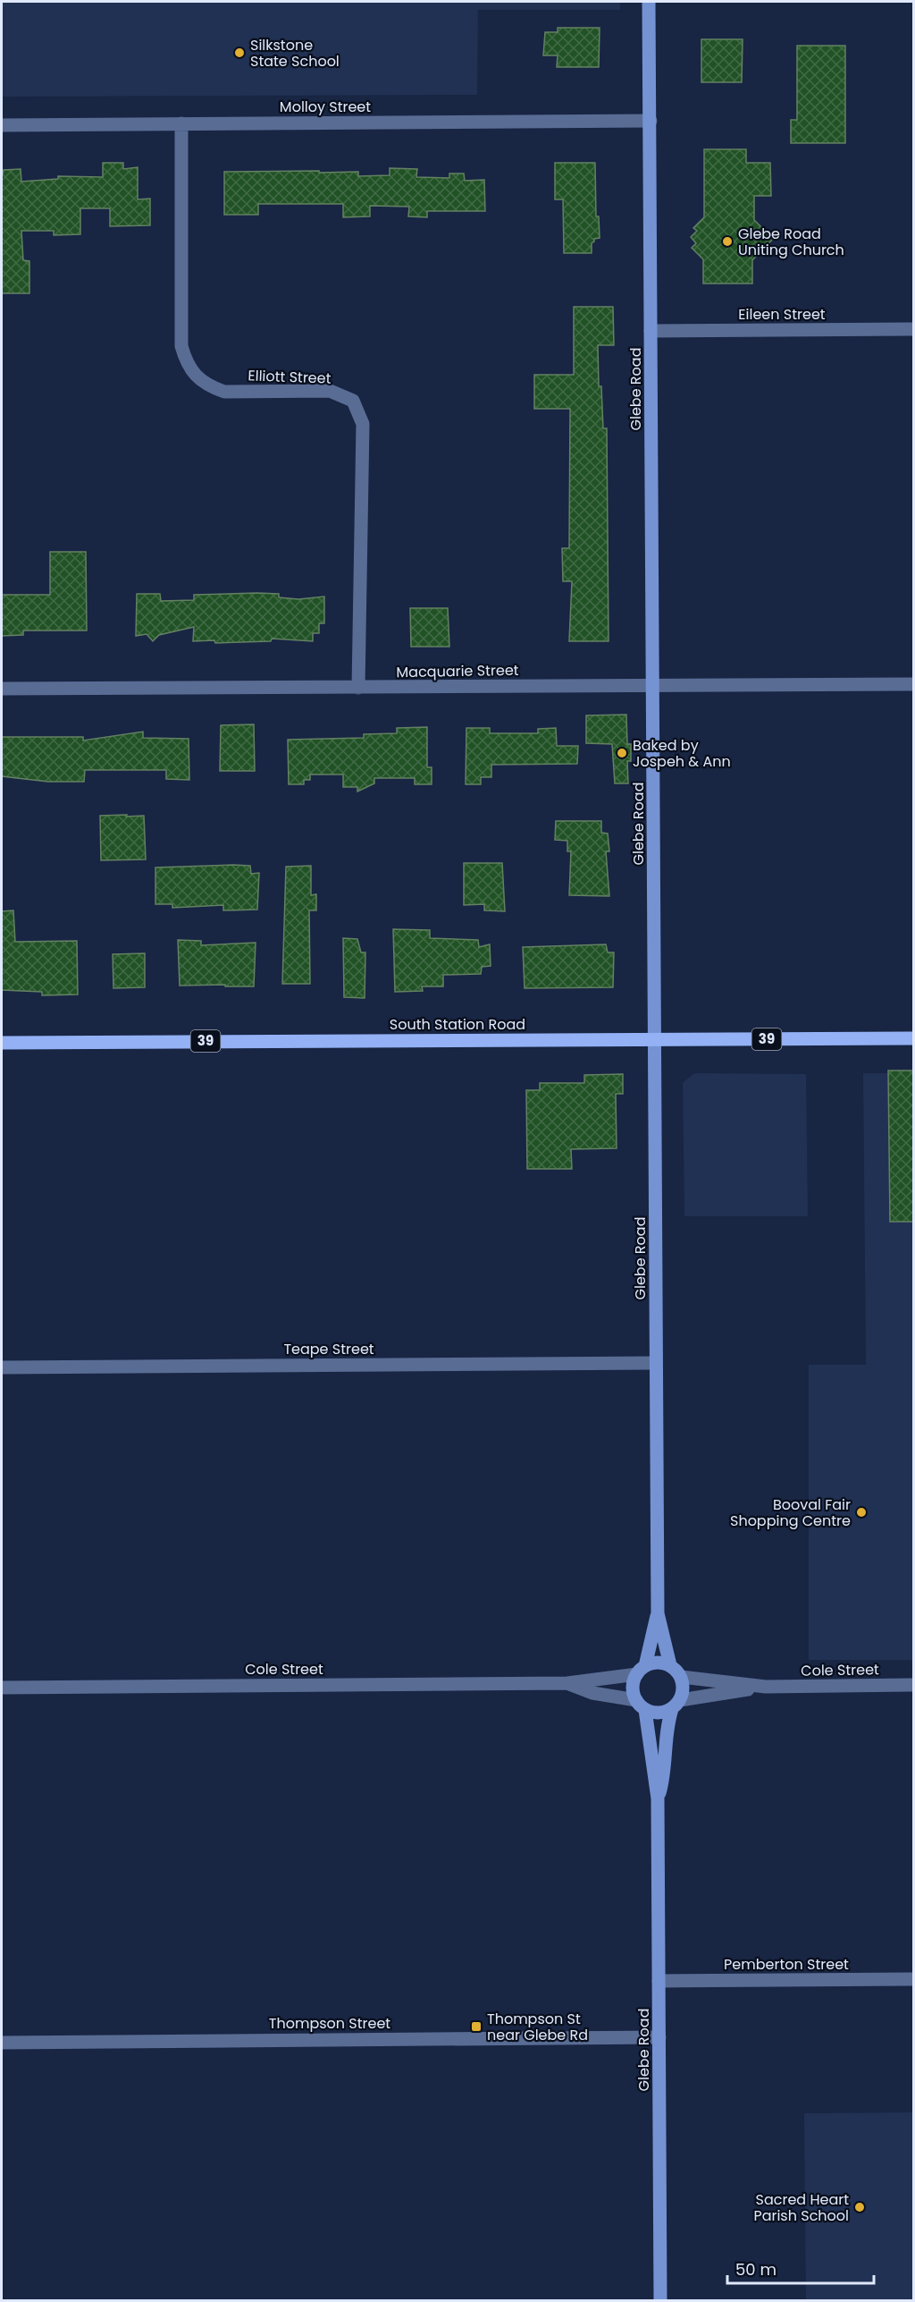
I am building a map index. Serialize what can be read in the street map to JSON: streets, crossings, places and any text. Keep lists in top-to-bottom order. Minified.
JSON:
{"streets":{"main road":["South Station Road","39"],"street":["Molloy Street","Eileen Street","Elliott Street","Glebe Road","Macquarie Street","Teape Street","Cole Street","Pemberton Street","Thompson Street"]},"crossings":[["Molloy Street","Elliott Street"],["Molloy Street","Glebe Road"],["Eileen Street","Glebe Road"],["Elliott Street","Macquarie Street"],["Glebe Road","Macquarie Street"],["Glebe Road","South Station Road"],["Glebe Road","Teape Street"],["Glebe Road","Cole Street"],["Glebe Road","Pemberton Street"],["Glebe Road","Thompson Street"]],"places":{"other":["Silkstone State School","Glebe Road Uniting Church","Baked by Jospeh & Ann","Booval Fair Shopping Centre","Sacred Heart Parish School"],"transit":["Thompson St near Glebe Rd"]},"scale_bar":"50 m"}
